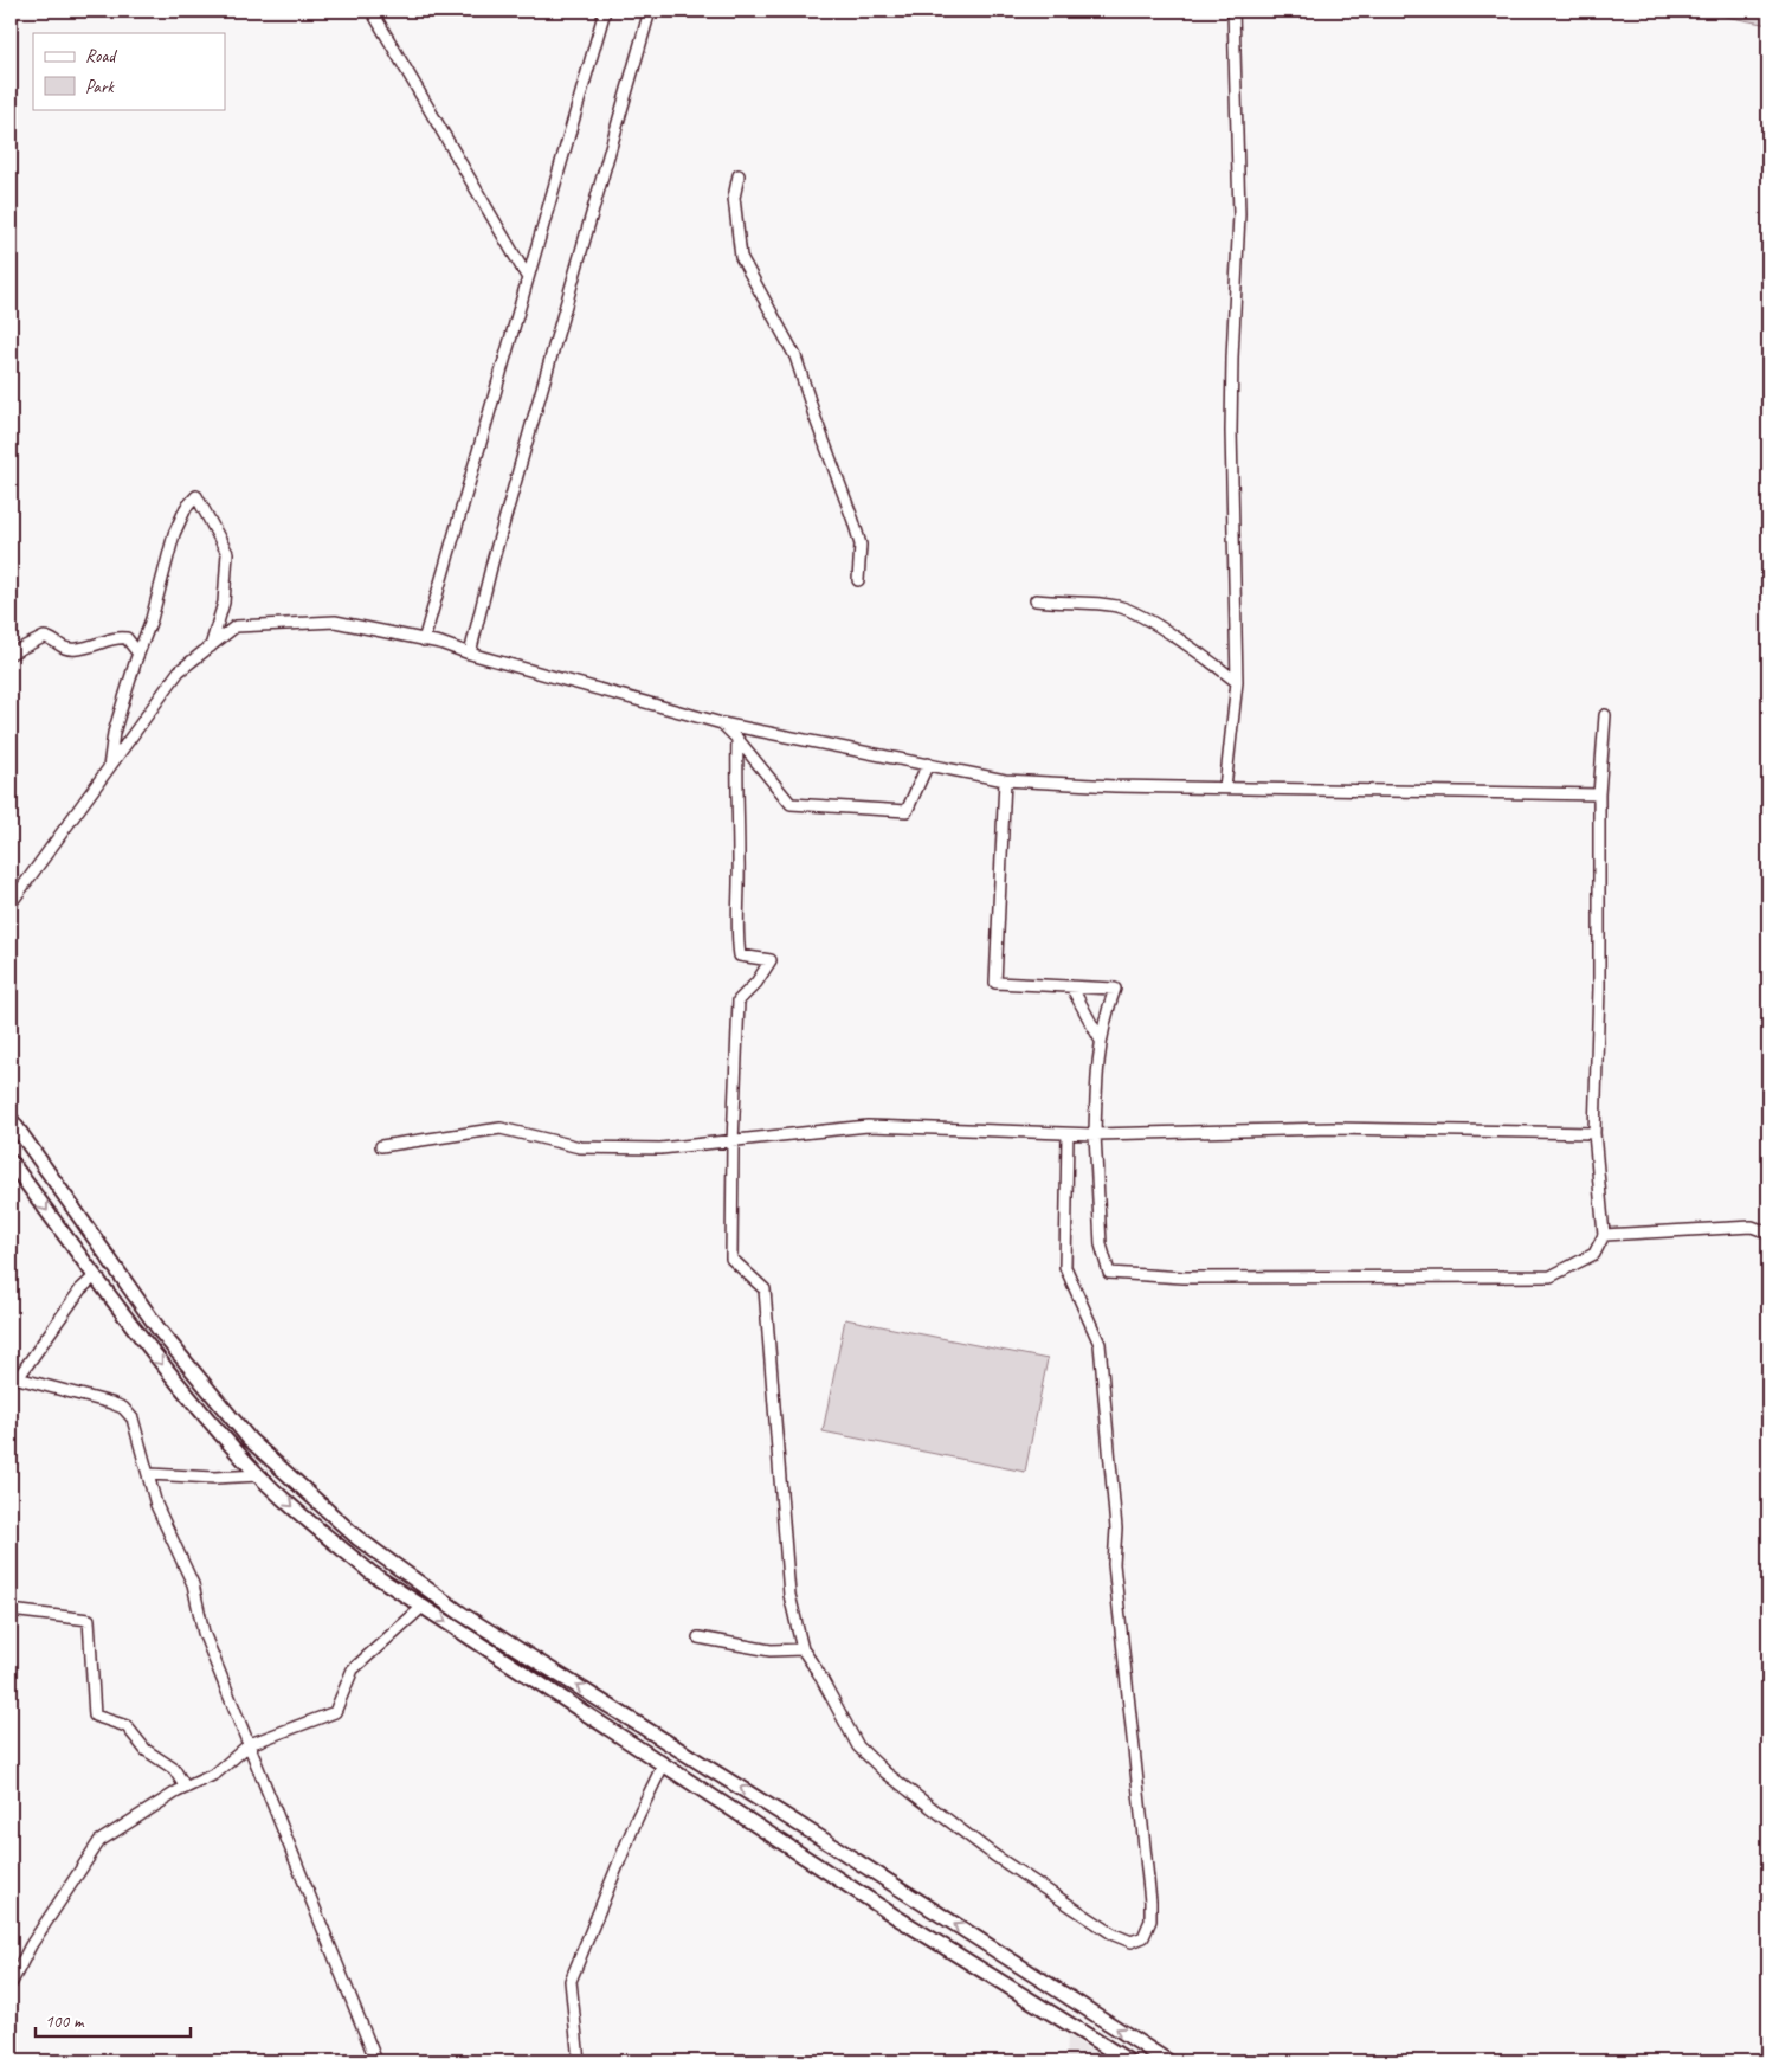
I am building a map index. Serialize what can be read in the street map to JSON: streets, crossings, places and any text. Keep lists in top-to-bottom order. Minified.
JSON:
{"legend":["Road","Park"],"scale_bar":"100 m"}
